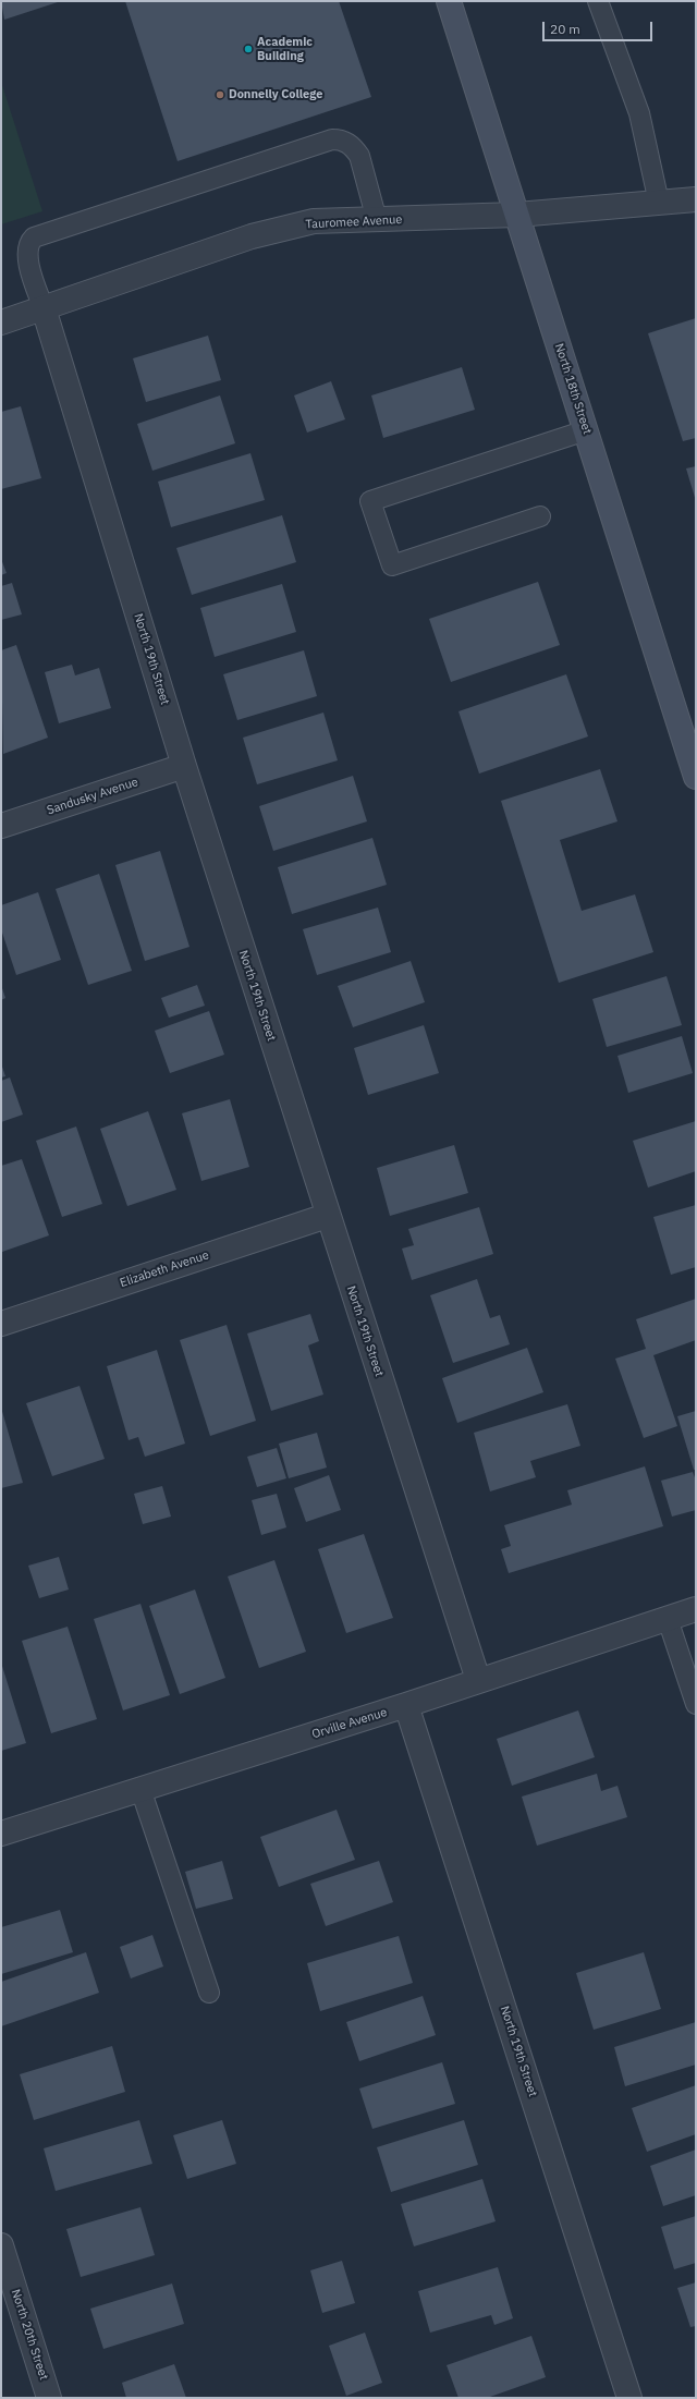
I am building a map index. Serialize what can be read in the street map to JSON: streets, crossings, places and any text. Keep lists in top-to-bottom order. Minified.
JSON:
{"streets":{"main road":["North 18th Street"],"street":["Tauromee Avenue","North 19th Street","Sandusky Avenue","Elizabeth Avenue","Orville Avenue","North 20th Street"]},"crossings":[["Tauromee Avenue","North 18th Street"],["Tauromee Avenue","North 19th Street"],["North 19th Street","Sandusky Avenue"],["North 19th Street","Elizabeth Avenue"],["North 19th Street","Orville Avenue"]],"places":["Academic Building","Donnelly College"],"scale_bar":"20 m"}
